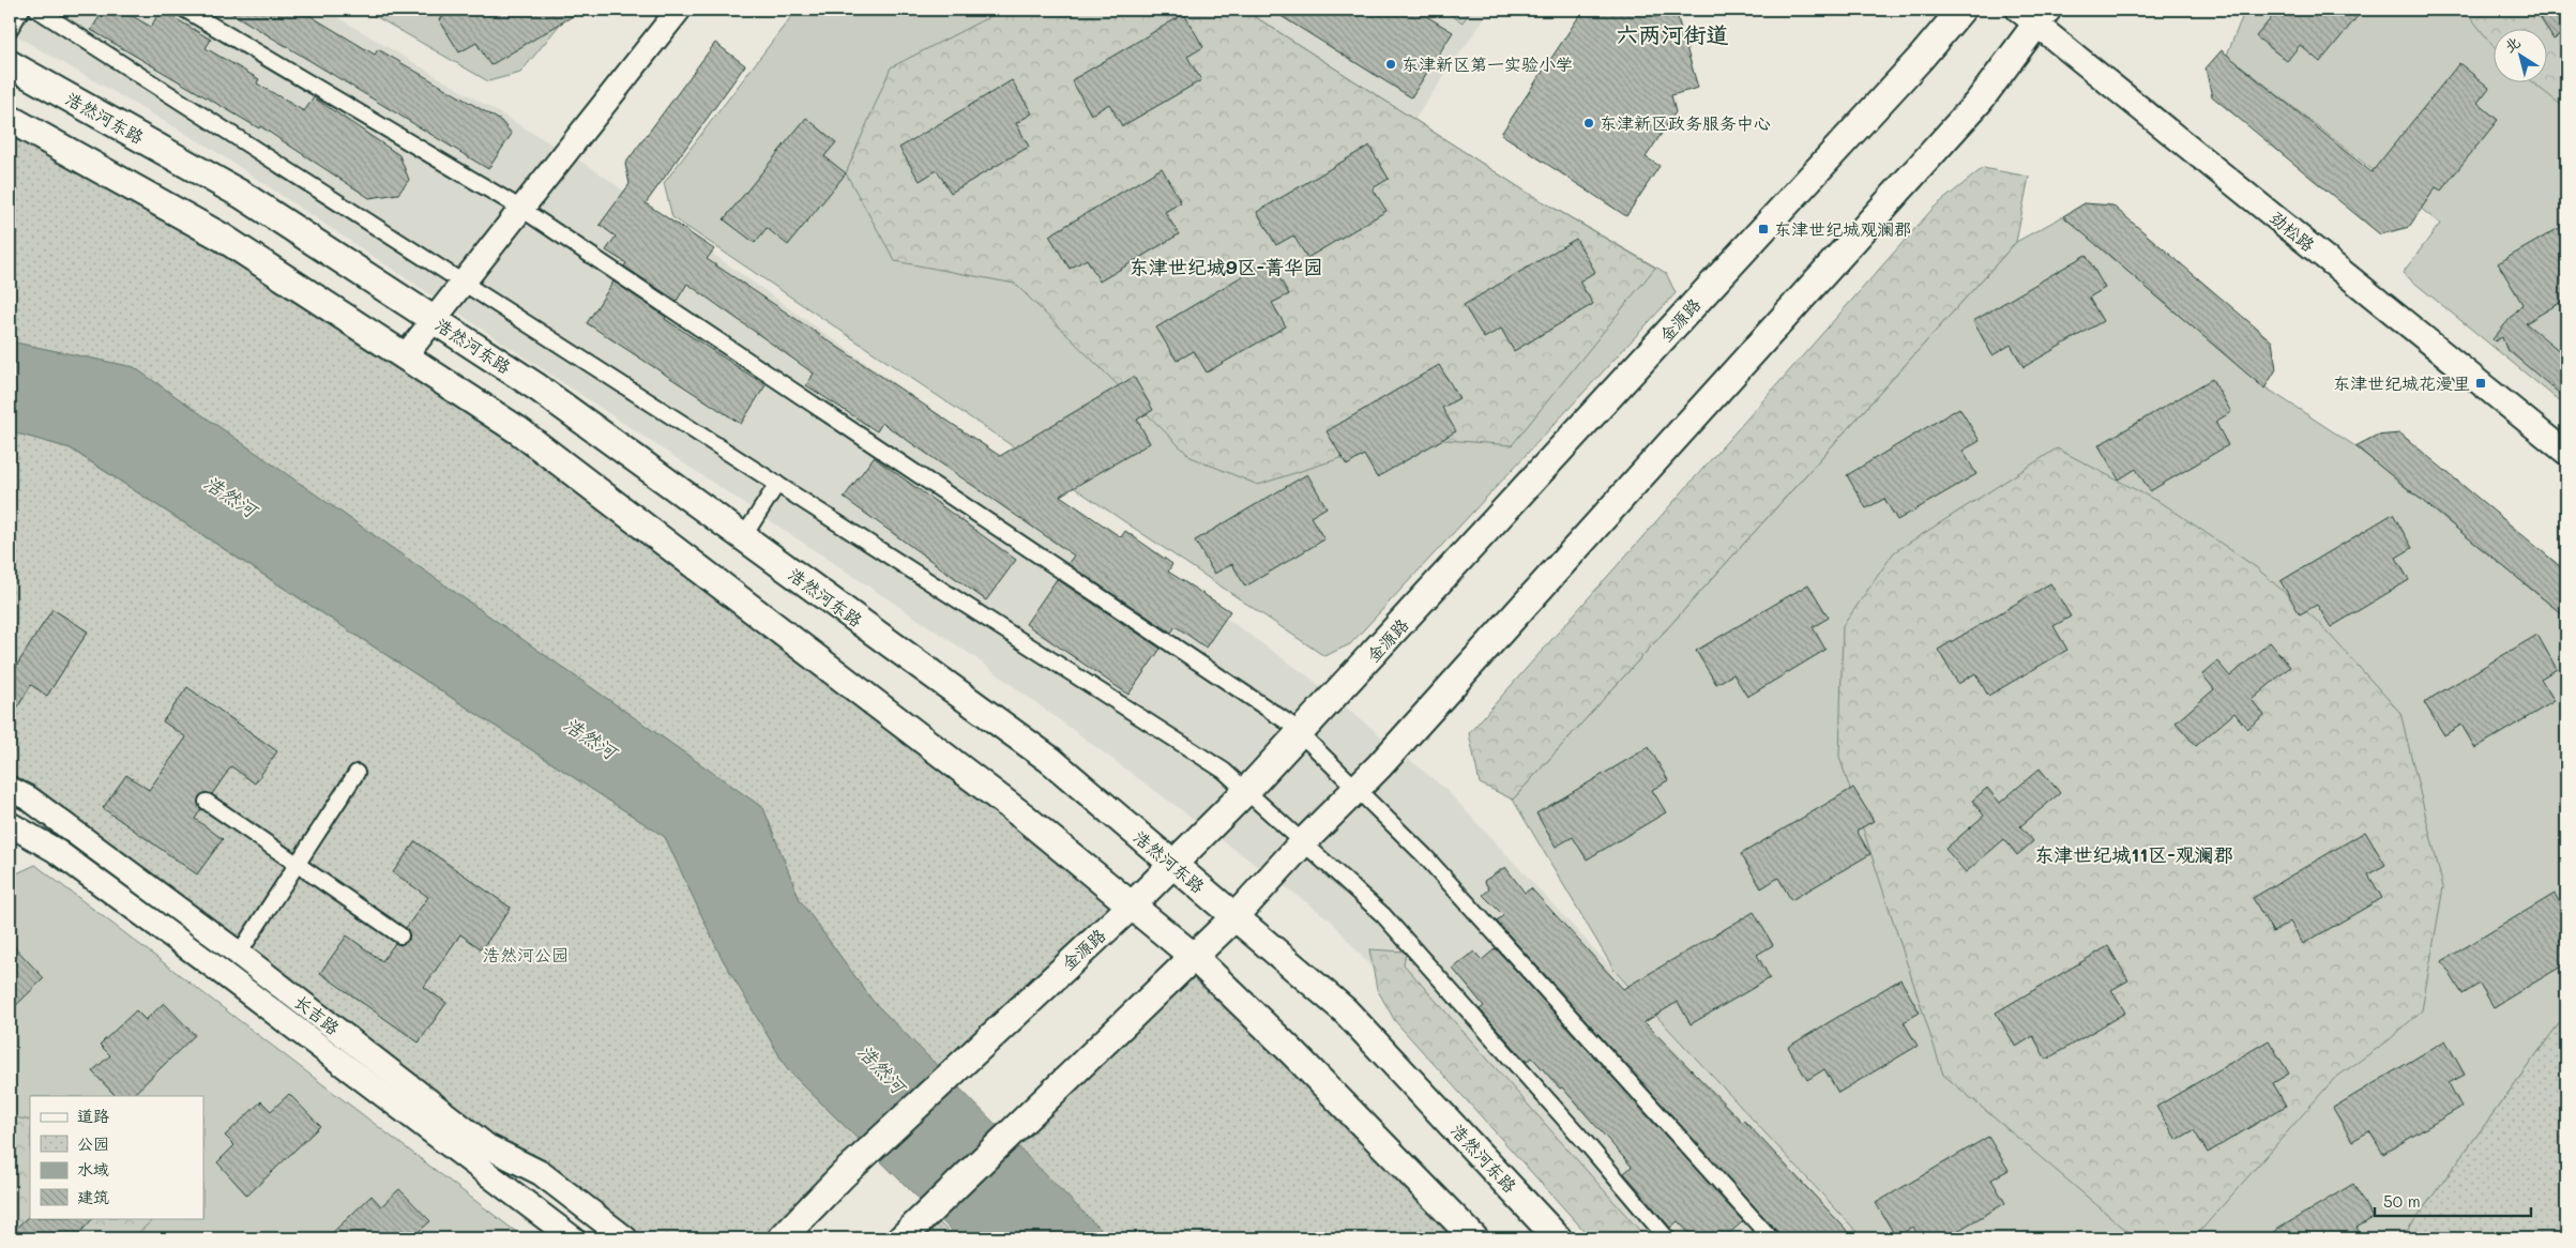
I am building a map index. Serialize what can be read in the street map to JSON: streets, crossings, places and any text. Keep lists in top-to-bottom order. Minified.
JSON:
{"streets":{"main road":["浩然河东路","金源路"],"street":["劲松路","长吉路"]},"crossings":[["浩然河东路","金源路"]],"districts":["六两河街道","东津世纪城9区-菁华园","东津世纪城11区-观澜郡"],"water":["浩然河"],"parks":["浩然河公园"],"places":{"other":["东津新区第一实验小学","东津新区政务服务中心"],"transit":["东津世纪城观澜郡","东津世纪城花漫里"]},"legend":["道路","公园","水域","建筑"],"scale_bar":"50 m","north":"top left"}
